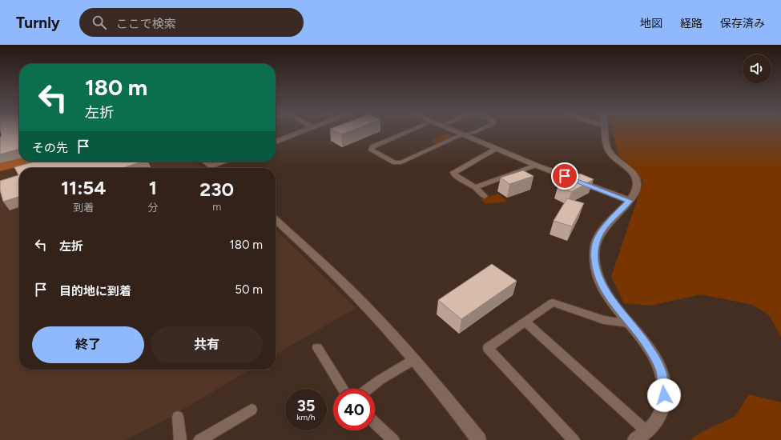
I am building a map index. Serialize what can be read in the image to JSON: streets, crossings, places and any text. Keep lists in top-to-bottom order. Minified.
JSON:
{"page":{"header":"Turnly","search":"ここで検索","nav":["地図","経路","保存済み"],"turn":["180 m","左折"],"then":"その先","eta":["11:54","到着","1","分","230","m"],"list":[{"name":"左折","value":"180 m"},{"name":"目的地に到着","value":"50 m"}],"buttons":["終了","共有"],"speed":"35 km/h","limit":"40"}}
